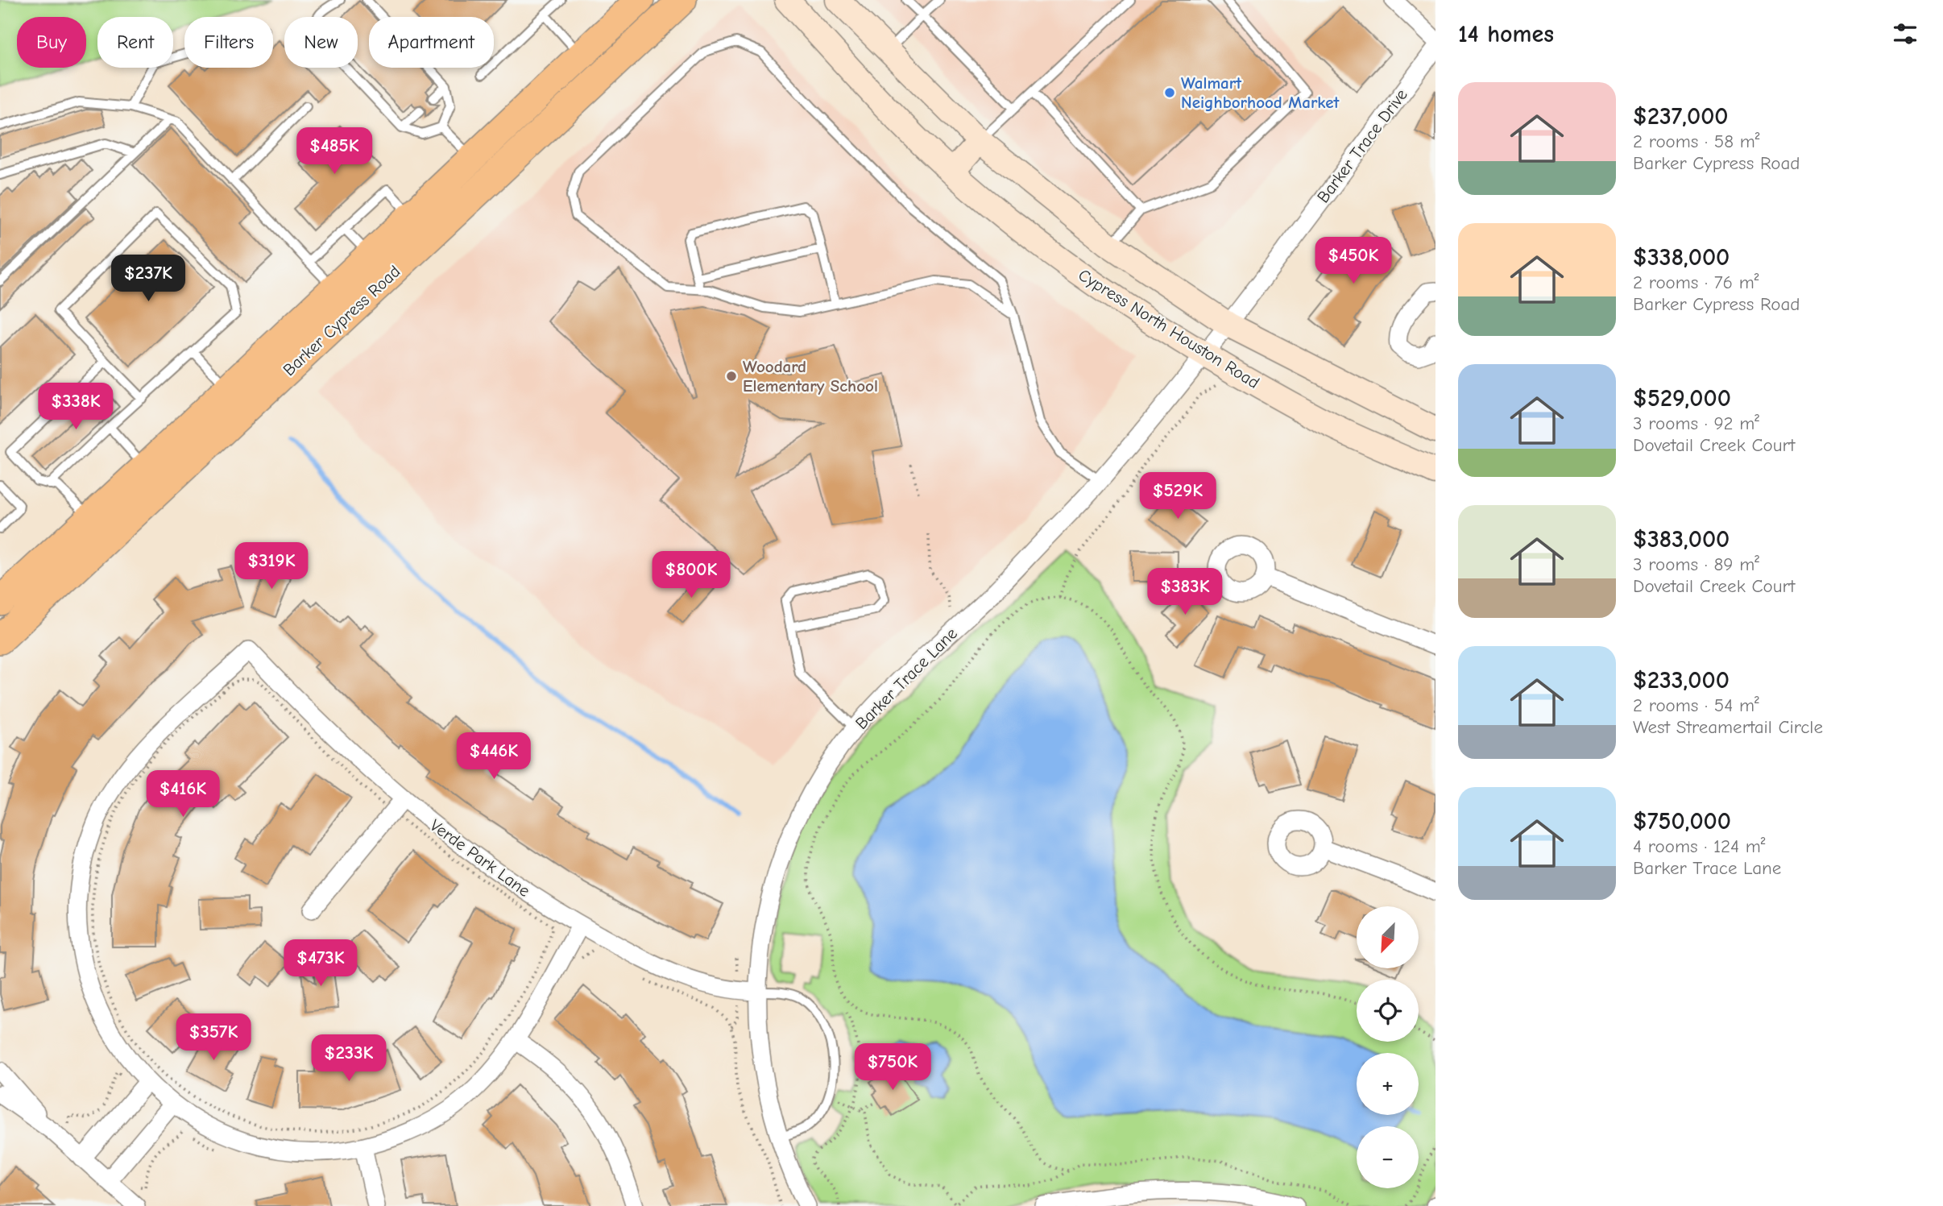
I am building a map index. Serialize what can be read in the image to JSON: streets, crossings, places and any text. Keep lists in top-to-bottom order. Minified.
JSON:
{"streets":{"main road":["Barker Cypress Road","Cypress North Houston Road"],"street":["Barker Trace Drive","Barker Trace Lane","Verde Park Lane"]},"crossings":[["Barker Trace Drive","Cypress North Houston Road"],["Barker Trace Drive","Barker Trace Lane"],["Cypress North Houston Road","Barker Trace Lane"],["Barker Trace Lane","Verde Park Lane"]],"places":["Walmart Neighborhood Market","Woodard Elementary School"],"north":"bottom left","page":{"heading":"14 homes","chip":["Buy","Rent","Filters","New","Apartment"],"list":[{"name":"$237,000","note":"2 rooms · 58 m² · Barker Cypress Road"},{"name":"$338,000","note":"2 rooms · 76 m² · Barker Cypress Road"},{"name":"$529,000","note":"3 rooms · 92 m² · Dovetail Creek Court"},{"name":"$383,000","note":"3 rooms · 89 m² · Dovetail Creek Court"},{"name":"$233,000","note":"2 rooms · 54 m² · West Streamertail Circle"},{"name":"$750,000","note":"4 rooms · 124 m² · Barker Trace Lane"}],"price":["$485K","$450K","$237K","$338K","$529K","$319K","$800K","$383K","$446K","$416K","$473K","$357K","$233K","$750K"],"map_buttons":["+","−"]}}
